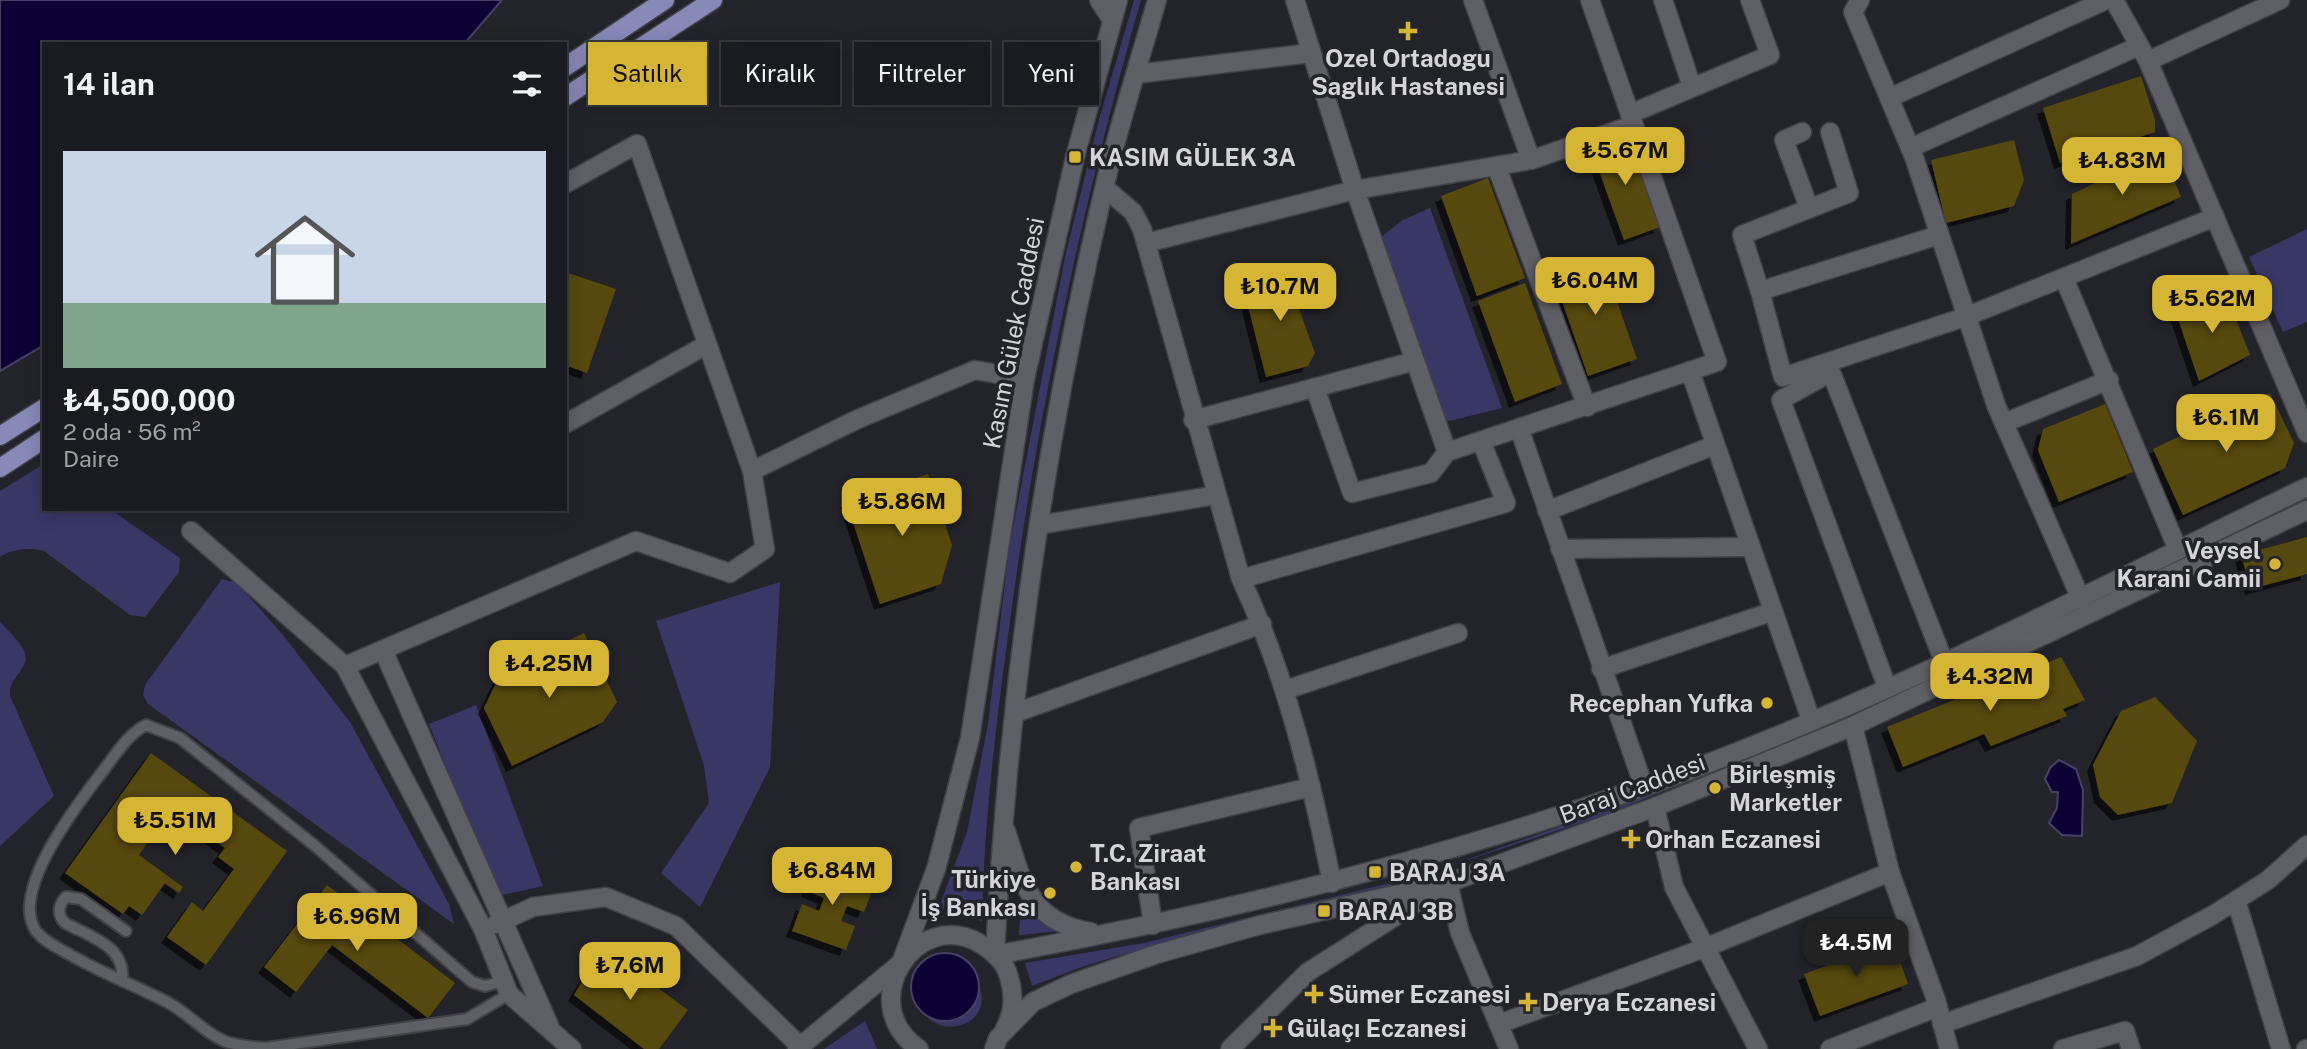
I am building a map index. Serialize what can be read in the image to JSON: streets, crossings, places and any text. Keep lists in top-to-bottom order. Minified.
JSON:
{"streets":{"street":["Kasım Gülek Caddesi","Baraj Caddesi"]},"places":{"health":["Ozel Ortadogu Saglık Hastanesi","Orhan Eczanesi","Sümer Eczanesi","Derya Eczanesi","Gülaçı Eczanesi"],"transit":["KASIM GÜLEK 3A","BARAJ 3A","BARAJ 3B"],"other":["Veysel Karani Camii","Recephan Yufka","Birleşmiş Marketler","T.C. Ziraat Bankası","Türkiye İş Bankası"]},"page":{"chip":["Satılık","Kiralık","Filtreler","Yeni"],"heading":"14 ilan","list":[{"name":"₺4,500,000","note":"2 oda · 56 m² · Daire"}],"price":["₺5.67M","₺4.83M","₺6.04M","₺10.7M","₺5.62M","₺6.1M","₺5.86M","₺4.25M","₺4.32M","₺5.51M","₺6.84M","₺6.96M","₺4.5M","₺7.6M"]}}
